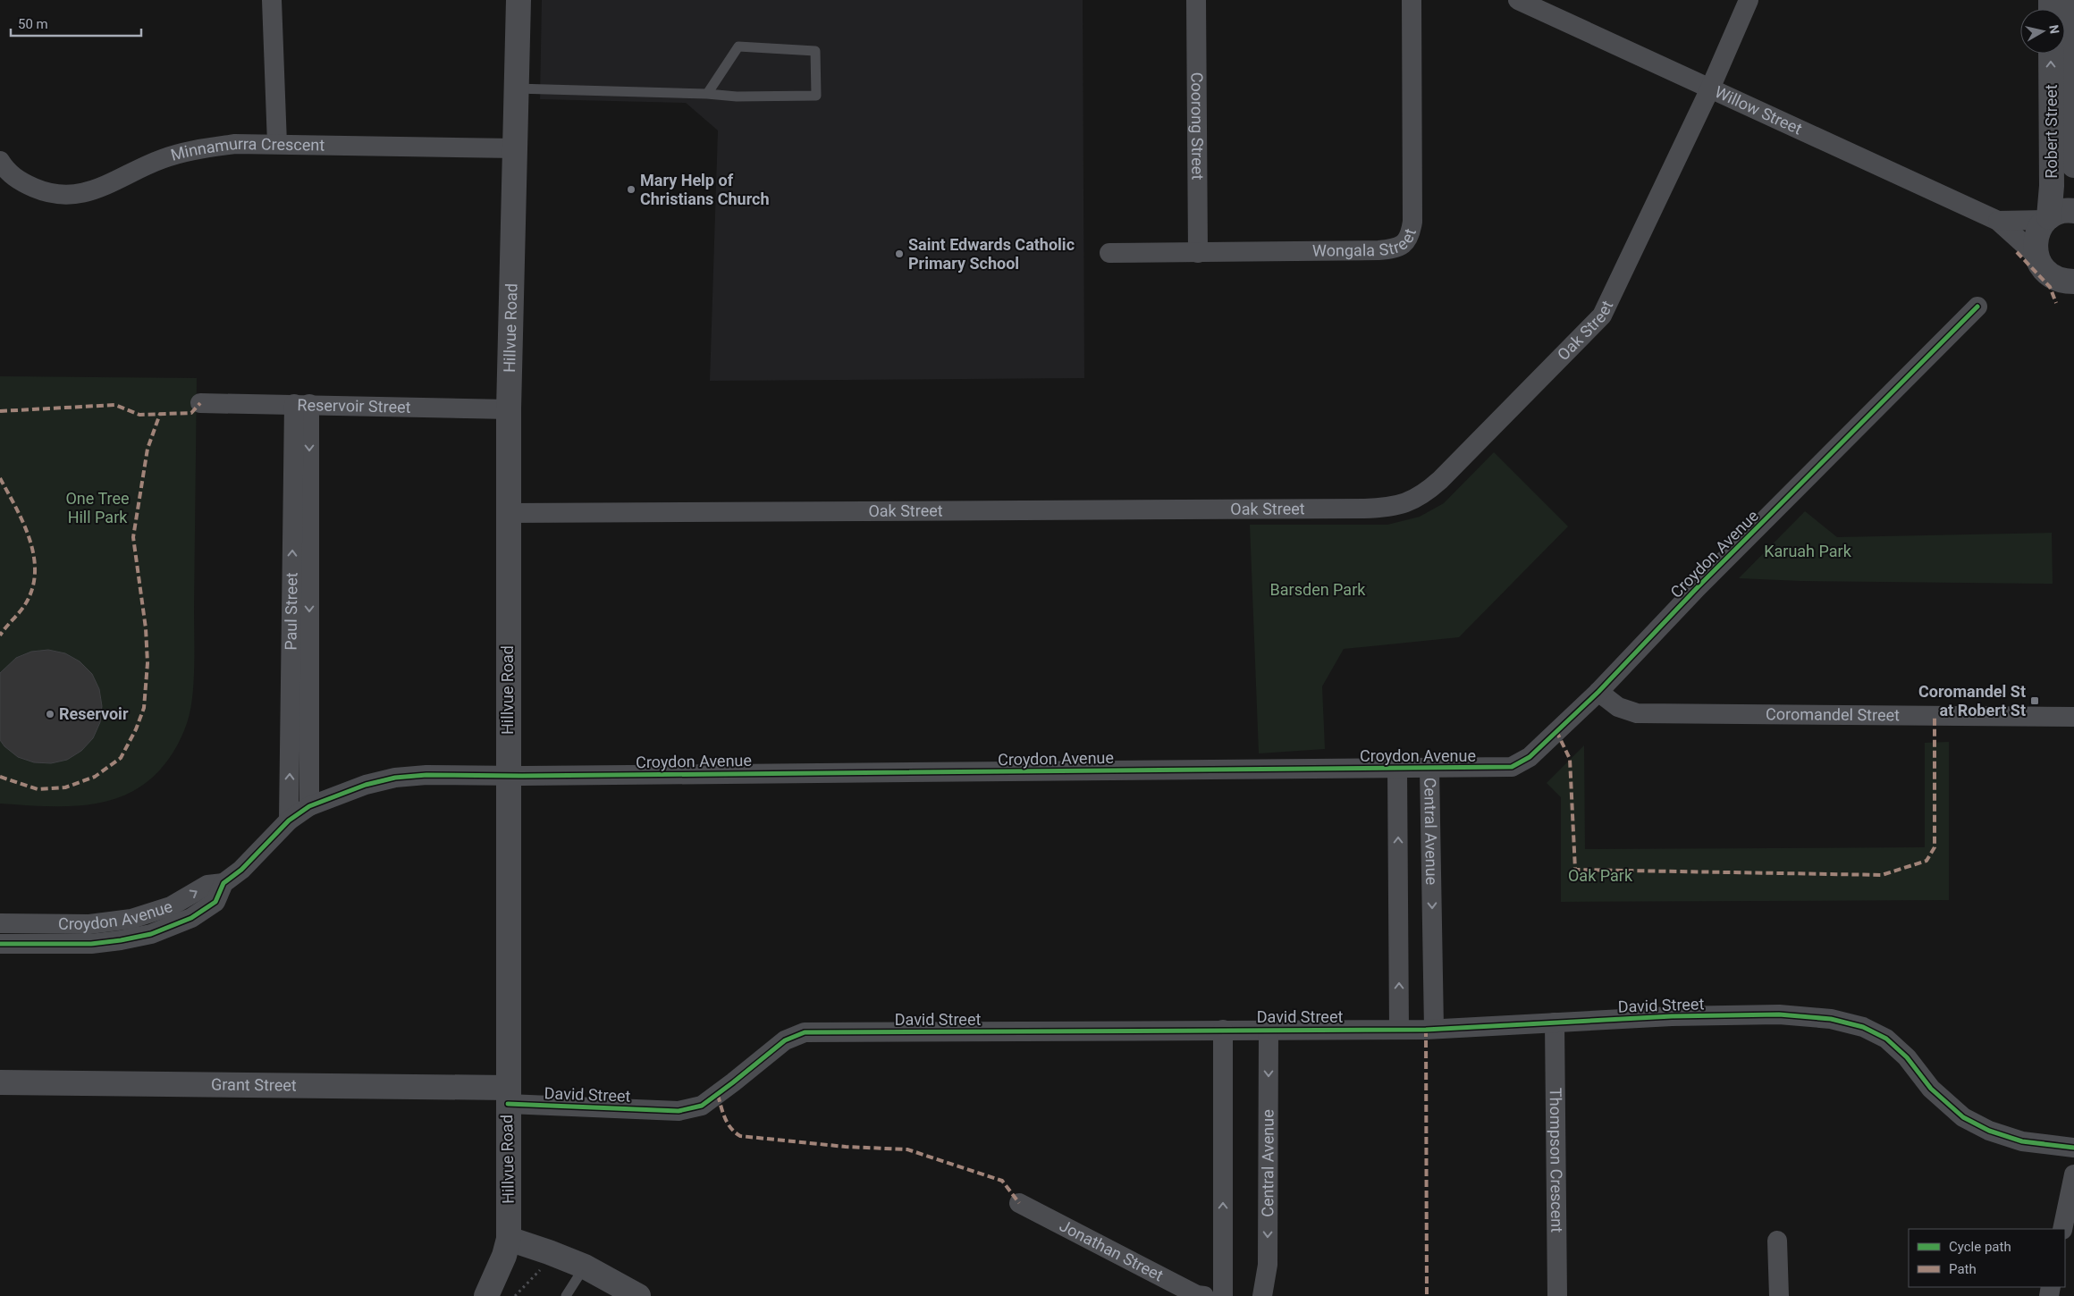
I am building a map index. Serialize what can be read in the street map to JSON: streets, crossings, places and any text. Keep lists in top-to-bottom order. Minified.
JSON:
{"streets":{"street":["Willow Street","Coorong Street","Robert Street","Minnamurra Crescent","Wongala Street","Hillvue Road","Oak Street","Reservoir Street","Croydon Avenue","Paul Street","Coromandel Street","Central Avenue","David Street","Grant Street","Thompson Crescent","Jonathan Street"]},"crossings":[["Willow Street","Robert Street"],["Willow Street","Oak Street"],["Coorong Street","Wongala Street"],["Minnamurra Crescent","Hillvue Road"],["Hillvue Road","Oak Street"],["Hillvue Road","Reservoir Street"],["Hillvue Road","Croydon Avenue"],["Hillvue Road","David Street"],["Hillvue Road","Grant Street"],["Reservoir Street","Paul Street"],["Croydon Avenue","Paul Street"],["Croydon Avenue","Coromandel Street"],["Croydon Avenue","Central Avenue"],["Central Avenue","David Street"],["David Street","Grant Street"],["David Street","Thompson Crescent"]],"parks":["One Tree Hill Park","Karuah Park","Barsden Park","Oak Park"],"places":{"other":["Mary Help of Christians Church","Saint Edwards Catholic Primary School","Reservoir"],"transit":["Coromandel St at Robert St"]},"legend":["Cycle path","Path"],"scale_bar":"50 m","north":"right"}
